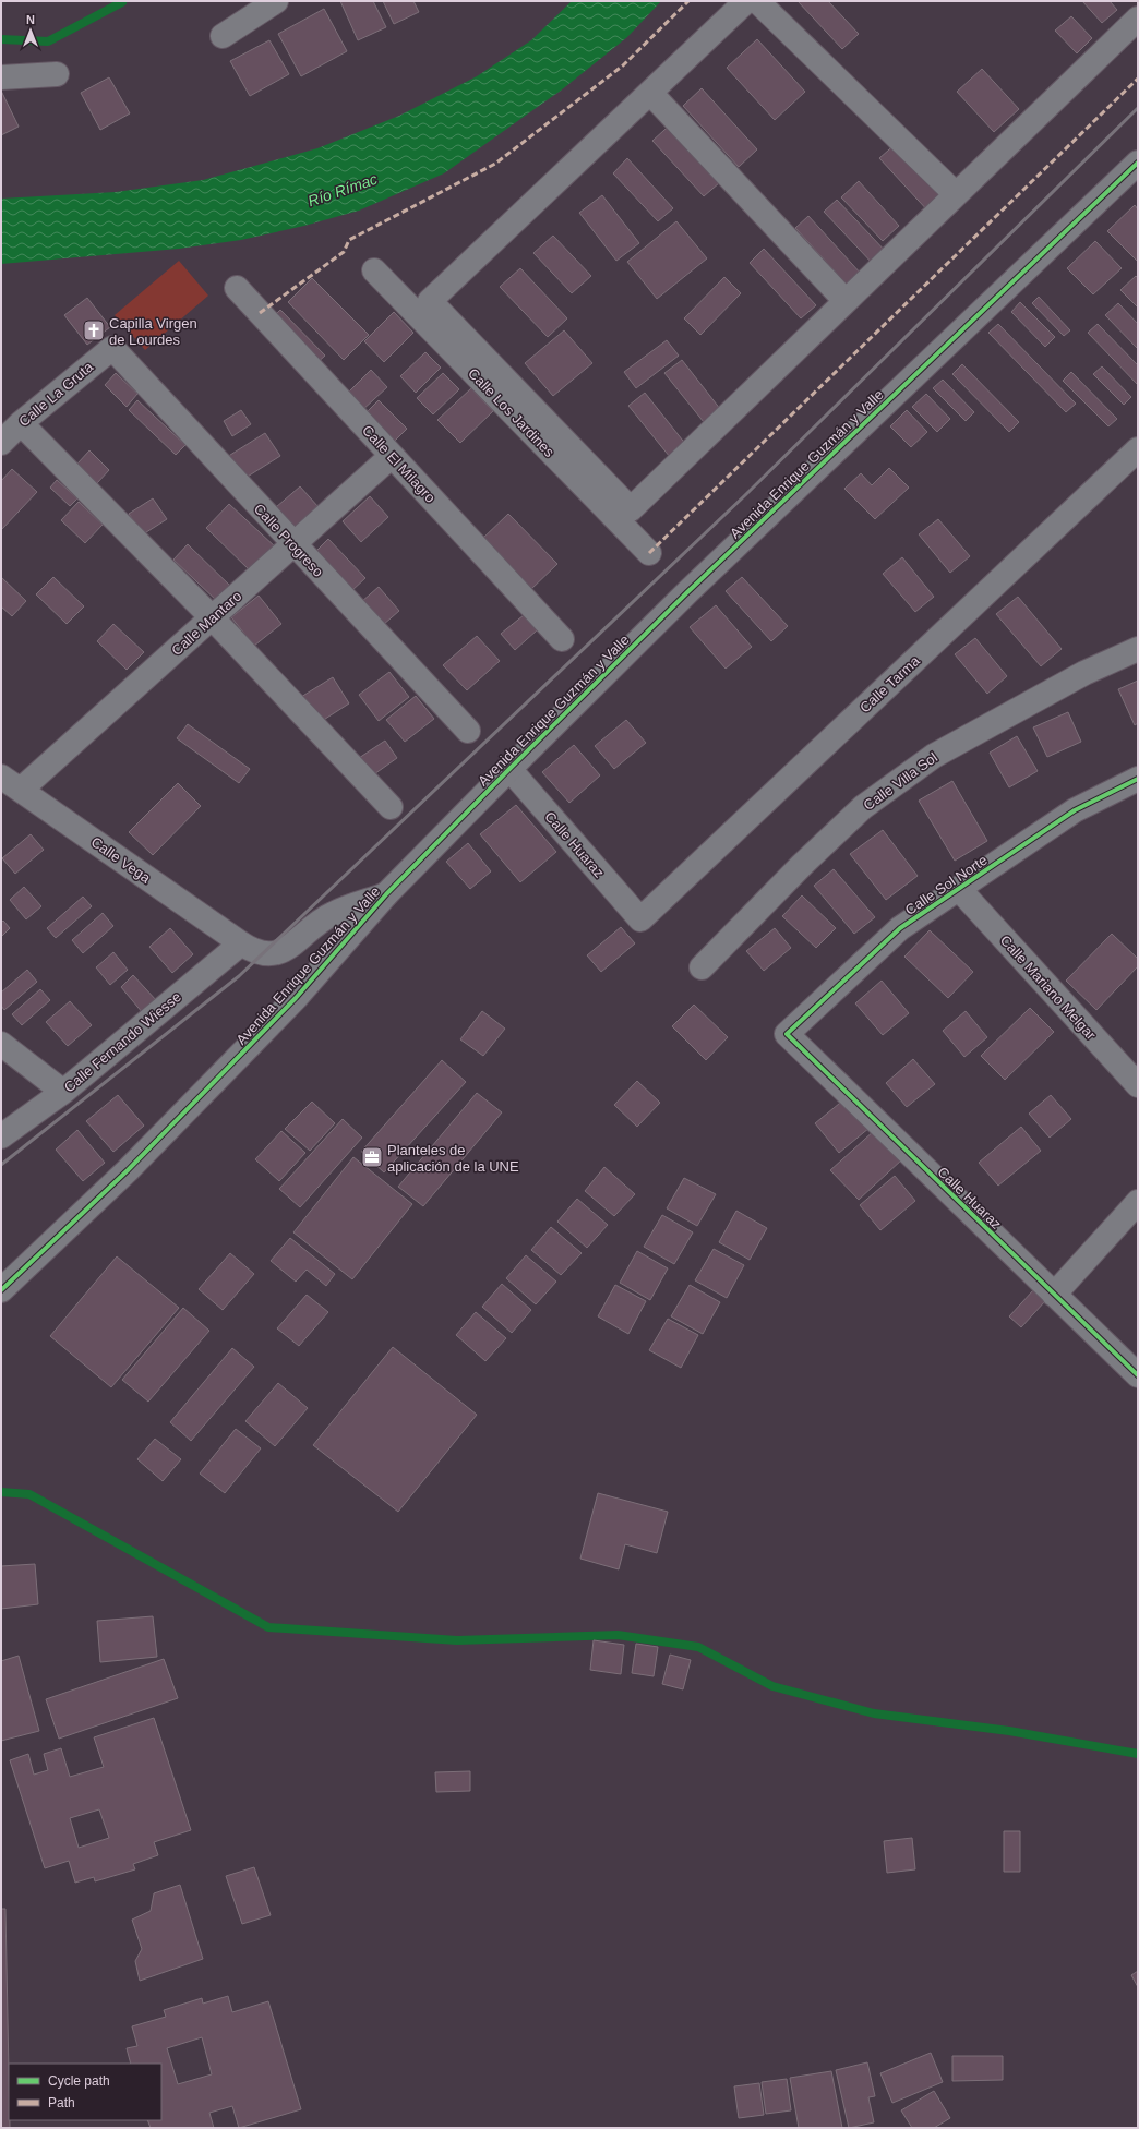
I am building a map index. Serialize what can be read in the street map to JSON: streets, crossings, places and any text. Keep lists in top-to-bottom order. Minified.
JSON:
{"streets":{"street":["Calle La Gruta","Calle Los Jardines","Calle El Milagro","Avenida Enrique Guzmán y Valle","Calle Progreso","Calle Mantaro","Calle Tarma","Calle Villa Sol","Calle Huaraz","Calle Vega","Calle Sol Norte","Calle Mariano Melgar","Calle Fernando Wiesse"]},"crossings":[["Calle La Gruta","Calle Progreso"],["Calle El Milagro","Calle Mantaro"],["Avenida Enrique Guzmán y Valle","Calle Huaraz"],["Avenida Enrique Guzmán y Valle","Calle Vega"],["Calle Progreso","Calle Mantaro"],["Calle Mantaro","Calle Vega"],["Calle Tarma","Calle Huaraz"],["Calle Huaraz","Calle Sol Norte"],["Calle Vega","Calle Fernando Wiesse"],["Calle Sol Norte","Calle Mariano Melgar"]],"water":["Río Rímac"],"places":{"church":["Capilla Virgen de Lourdes"],"office":["Planteles de aplicación de la UNE"]},"legend":["Cycle path","Path"],"north":"top"}
